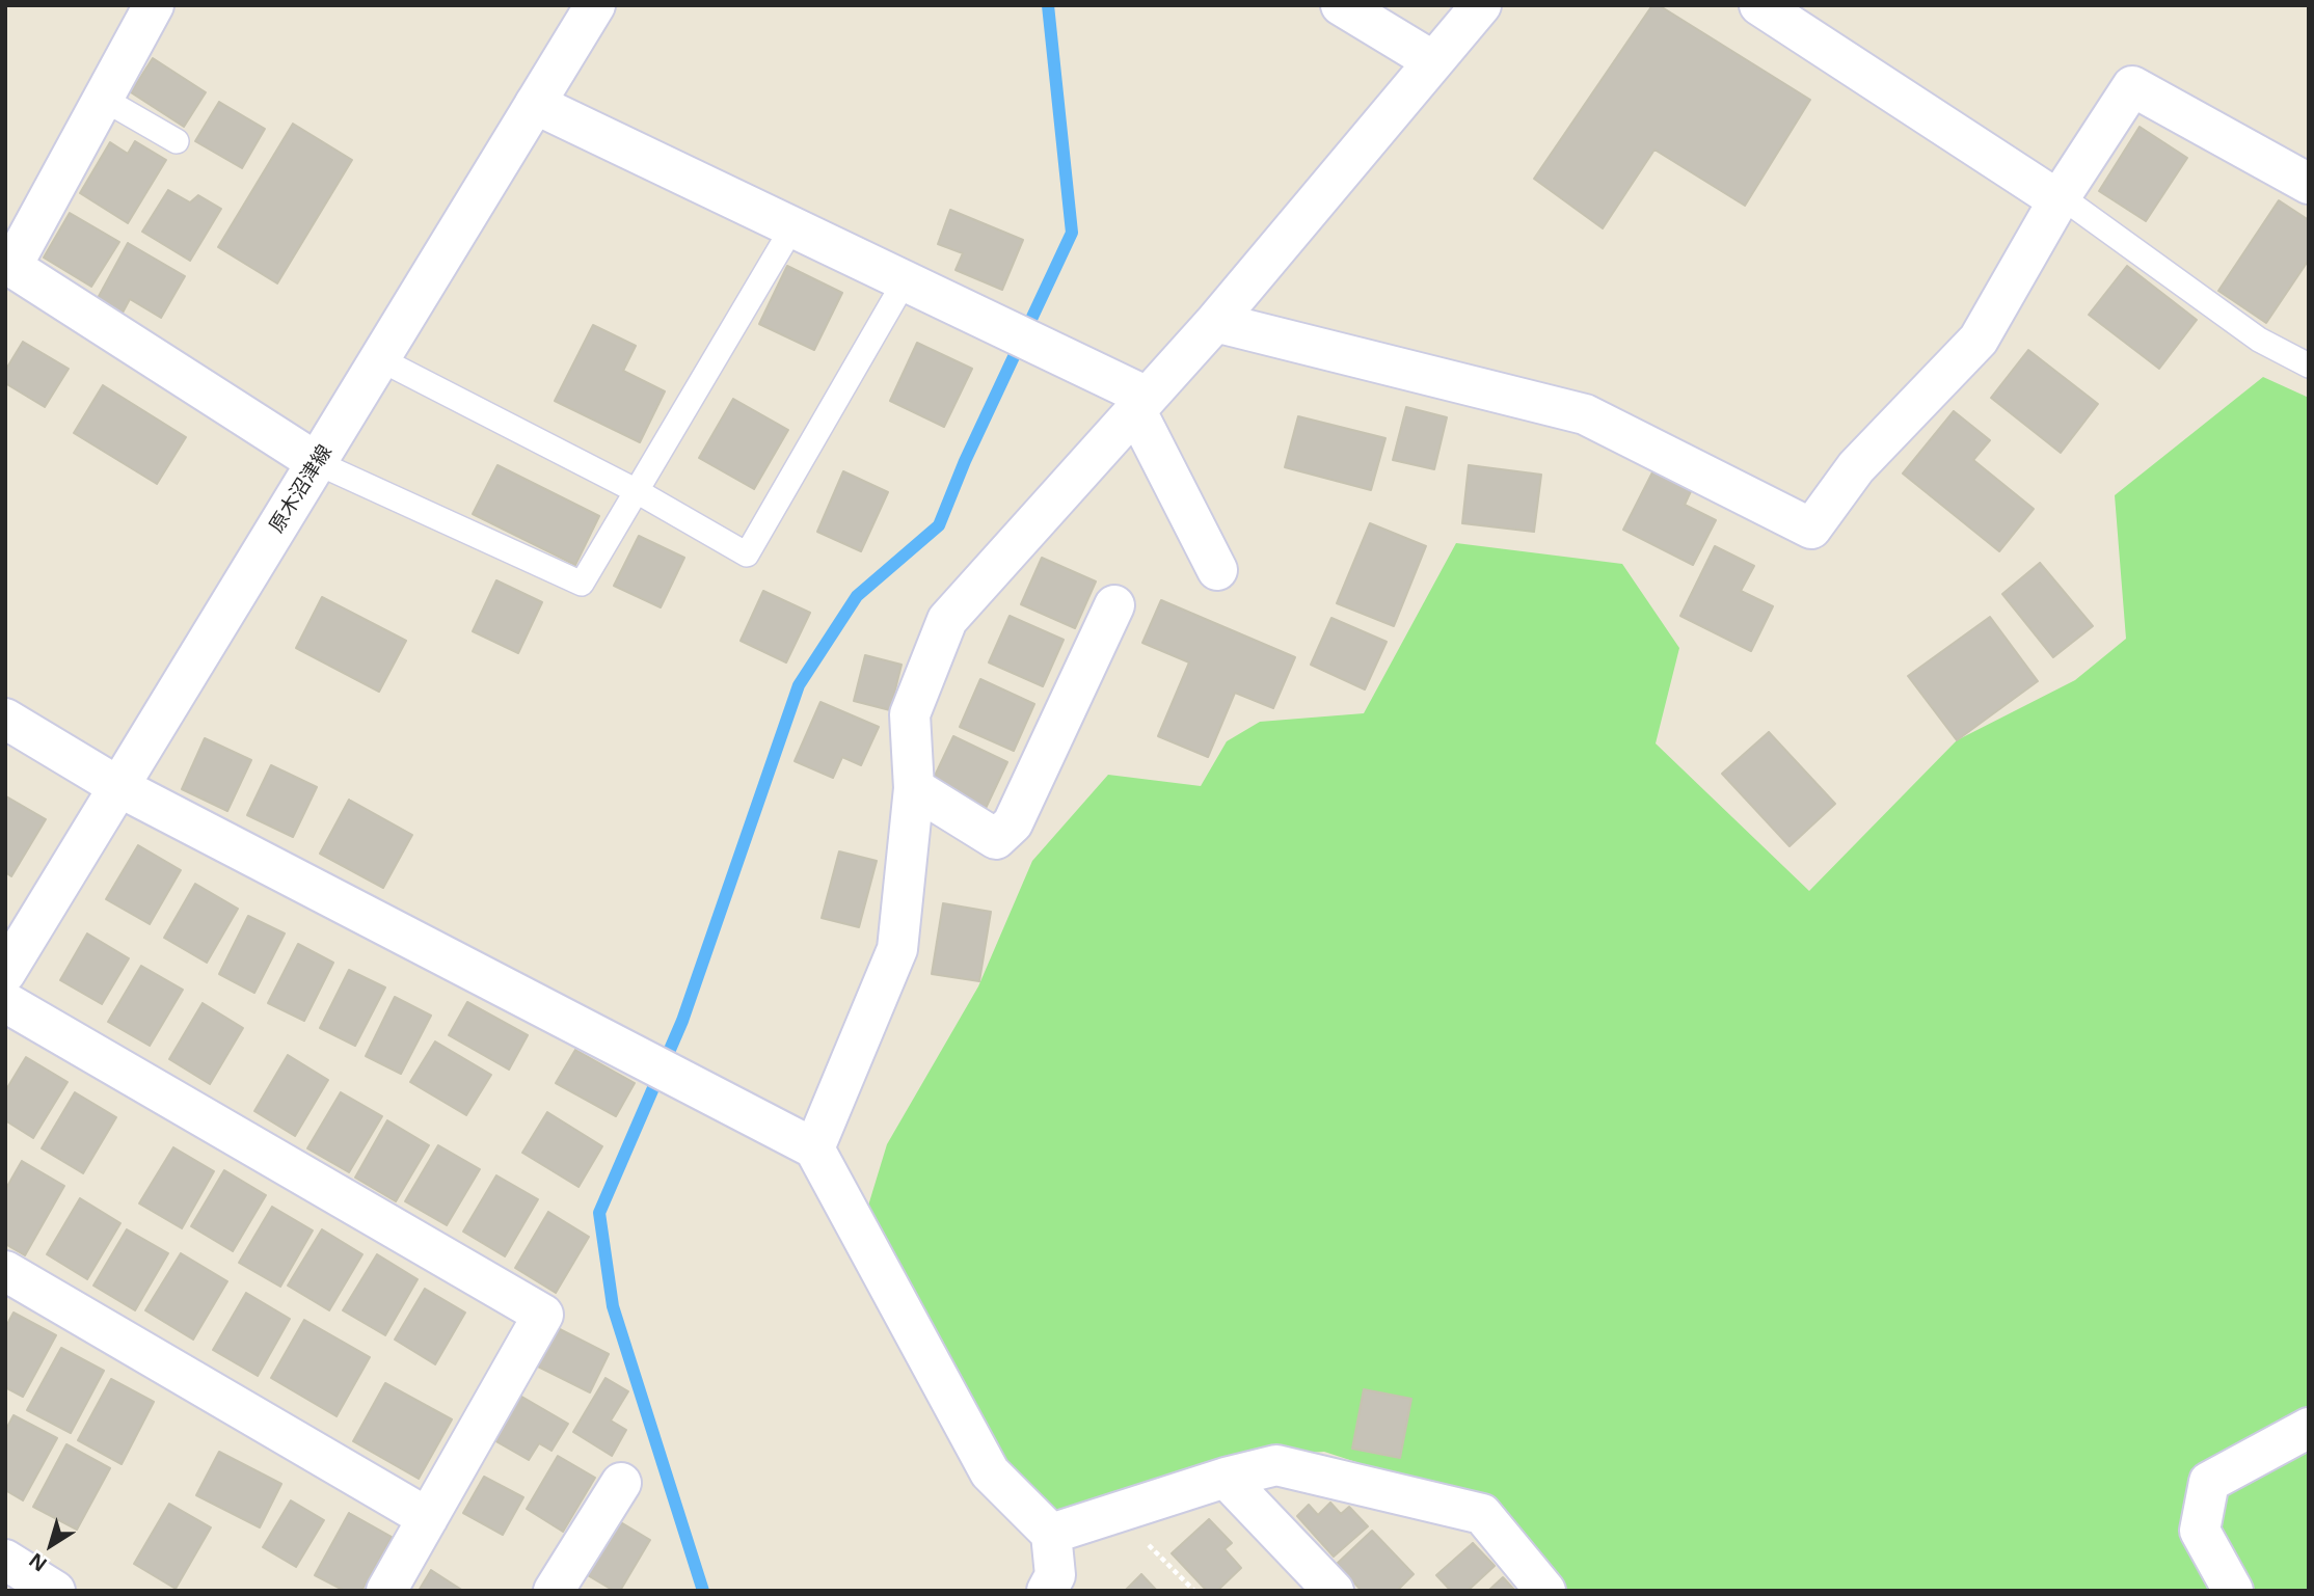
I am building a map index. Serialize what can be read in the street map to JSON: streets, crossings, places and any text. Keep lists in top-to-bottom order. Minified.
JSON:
{"streets":{"street":["原木沼津線"]},"north":"bottom left"}
